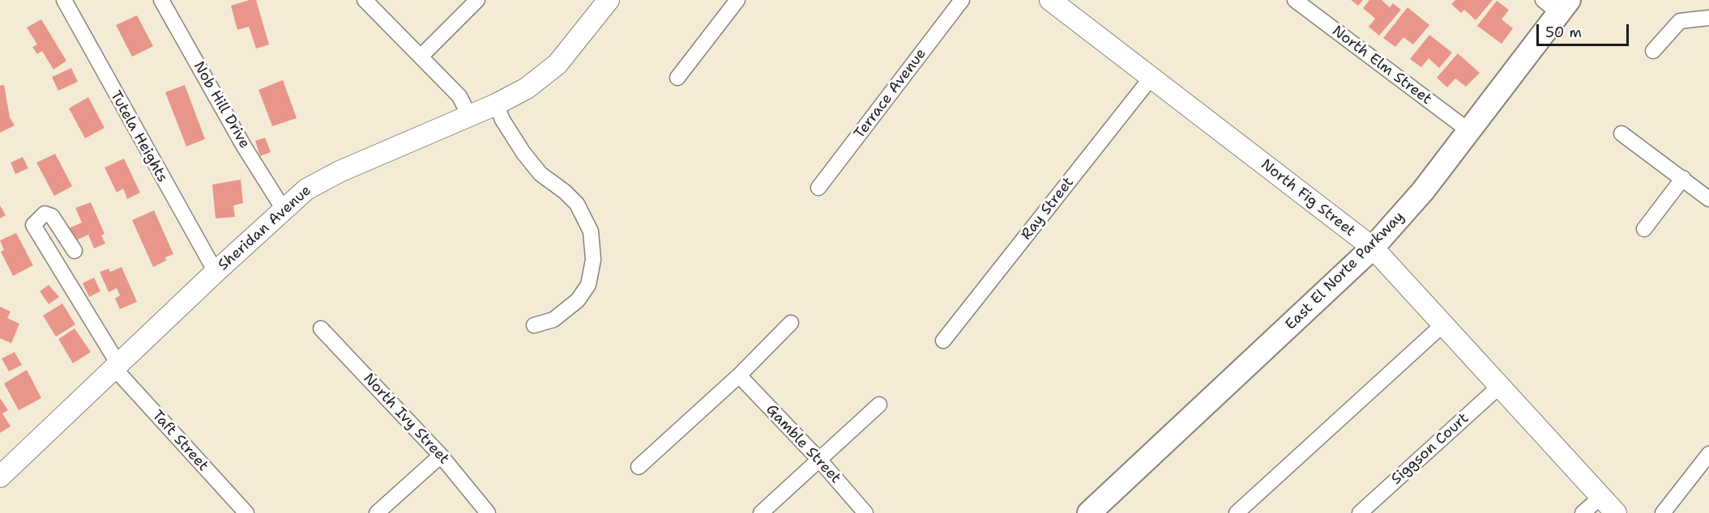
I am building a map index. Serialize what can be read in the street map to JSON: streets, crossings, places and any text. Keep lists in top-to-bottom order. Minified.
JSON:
{"streets":{"main road":["East El Norte Parkway"],"street":["North Elm Street","Terrace Avenue","Nob Hill Drive","Tutela Heights","North Fig Street","Ray Street","Sheridan Avenue","North Ivy Street","Taft Street","Gamble Street","Siggson Court"]},"crossings":[["North Elm Street","East El Norte Parkway"],["Nob Hill Drive","Sheridan Avenue"],["Tutela Heights","Sheridan Avenue"],["North Fig Street","Ray Street"],["North Fig Street","East El Norte Parkway"],["North Fig Street","Siggson Court"],["Sheridan Avenue","Taft Street"]],"scale_bar":"50 m"}
